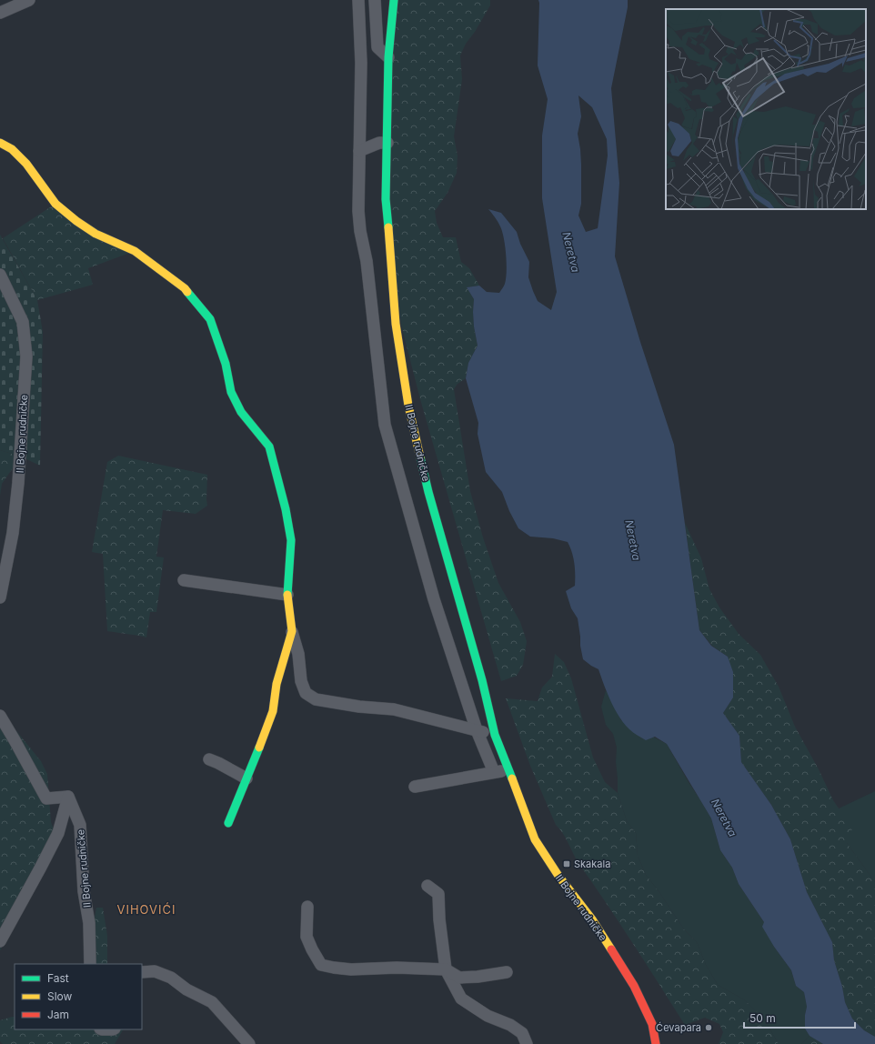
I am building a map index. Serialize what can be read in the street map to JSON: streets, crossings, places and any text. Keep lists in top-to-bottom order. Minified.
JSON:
{"streets":{"street":["II Bojne rudničke"]},"districts":["VIHOVIĆI"],"water":["Neretva"],"places":{"transit":["Skakala"],"other":["Ćevapara"]},"legend":["Fast","Slow","Jam"],"scale_bar":"50 m"}
